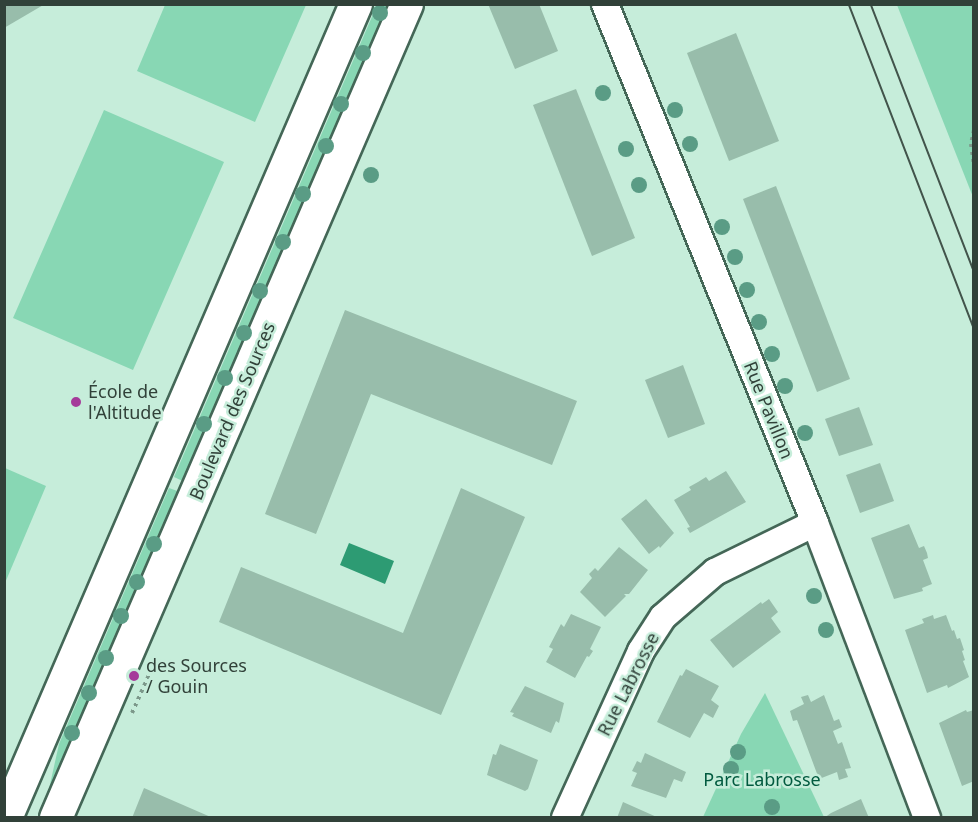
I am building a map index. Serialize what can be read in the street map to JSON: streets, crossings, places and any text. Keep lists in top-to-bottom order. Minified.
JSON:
{"streets":{"street":["Rue Pavillon","Boulevard des Sources","Rue Labrosse"]},"crossings":[["Rue Pavillon","Rue Labrosse"]],"parks":["Parc Labrosse"],"places":["École de l'Altitude","des Sources / Gouin"]}
